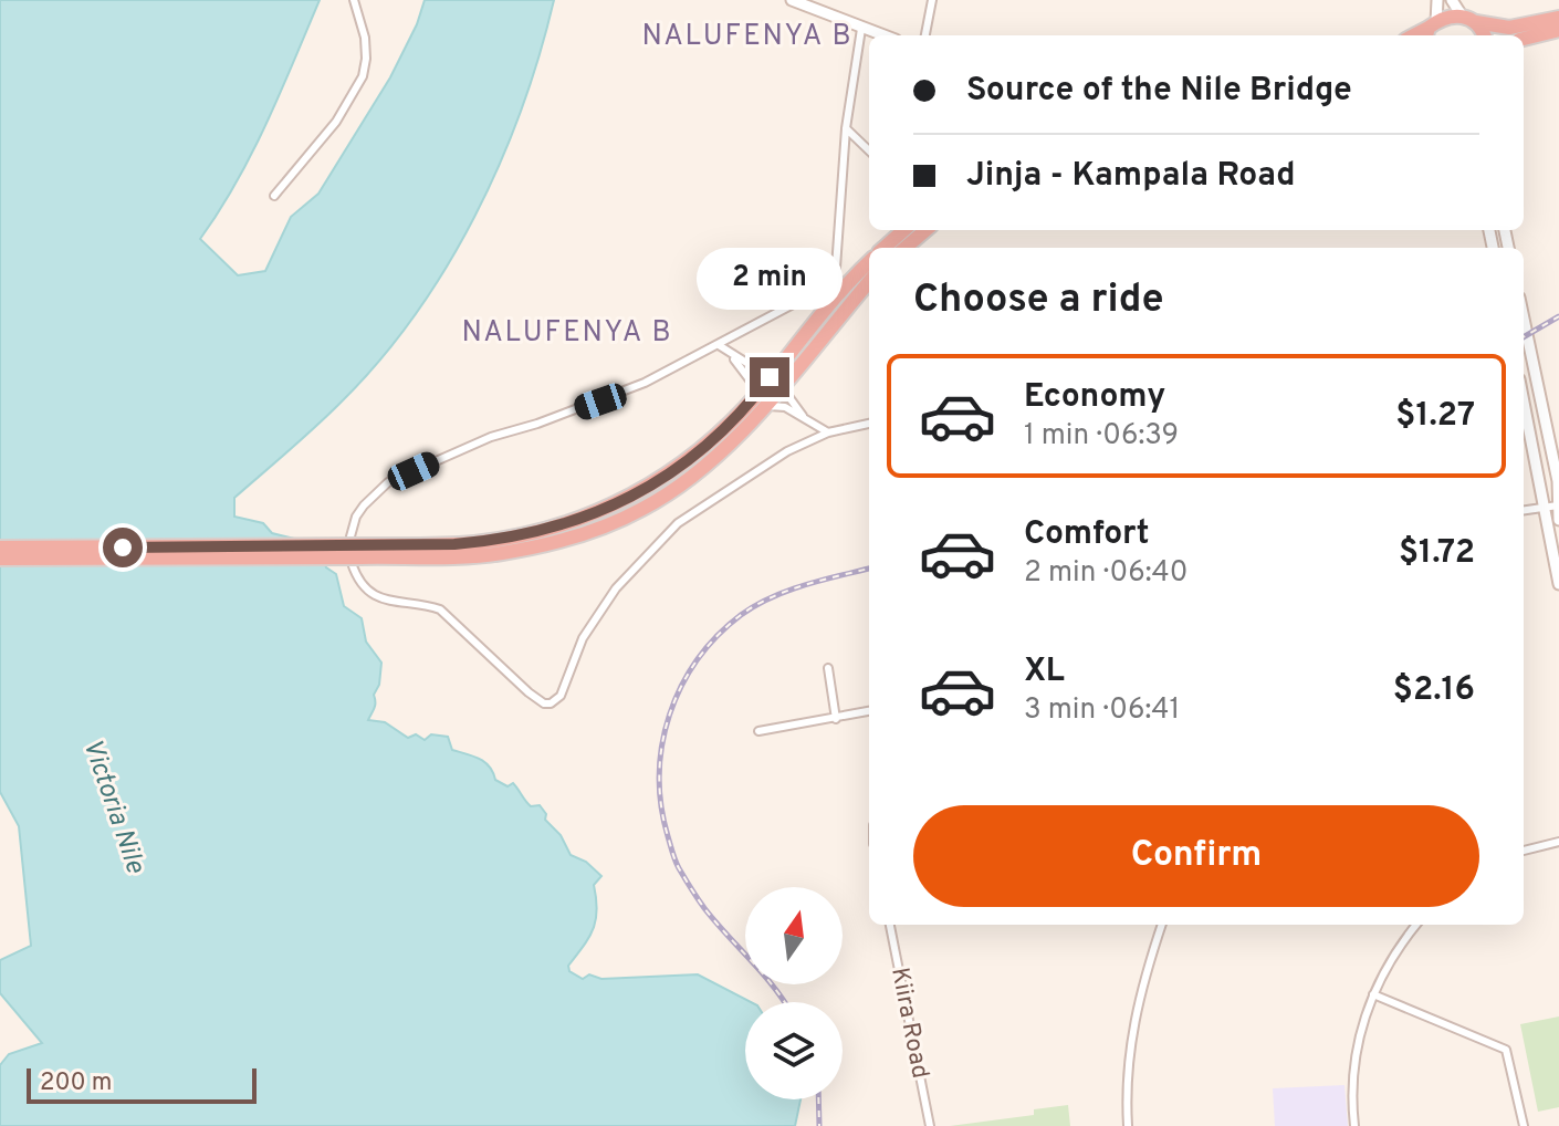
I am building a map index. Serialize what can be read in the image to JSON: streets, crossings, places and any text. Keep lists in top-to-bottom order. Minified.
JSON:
{"streets":{"street":["Kiira Road"]},"districts":["NALUFENYA B","NALUFENYA B"],"water":["Victoria Nile"],"scale_bar":"200 m","north":"top","page":{"banner":["Source of the Nile Bridge","Jinja - Kampala Road"],"bubble":"2 min","heading":"Choose a ride","list":[{"name":"Economy","note":"1 min · 06:39","value":"$1.27"},{"name":"Comfort","note":"2 min · 06:40","value":"$1.72"},{"name":"XL","note":"3 min · 06:41","value":"$2.16"}],"buttons":"Confirm","scale":"200 m"}}
